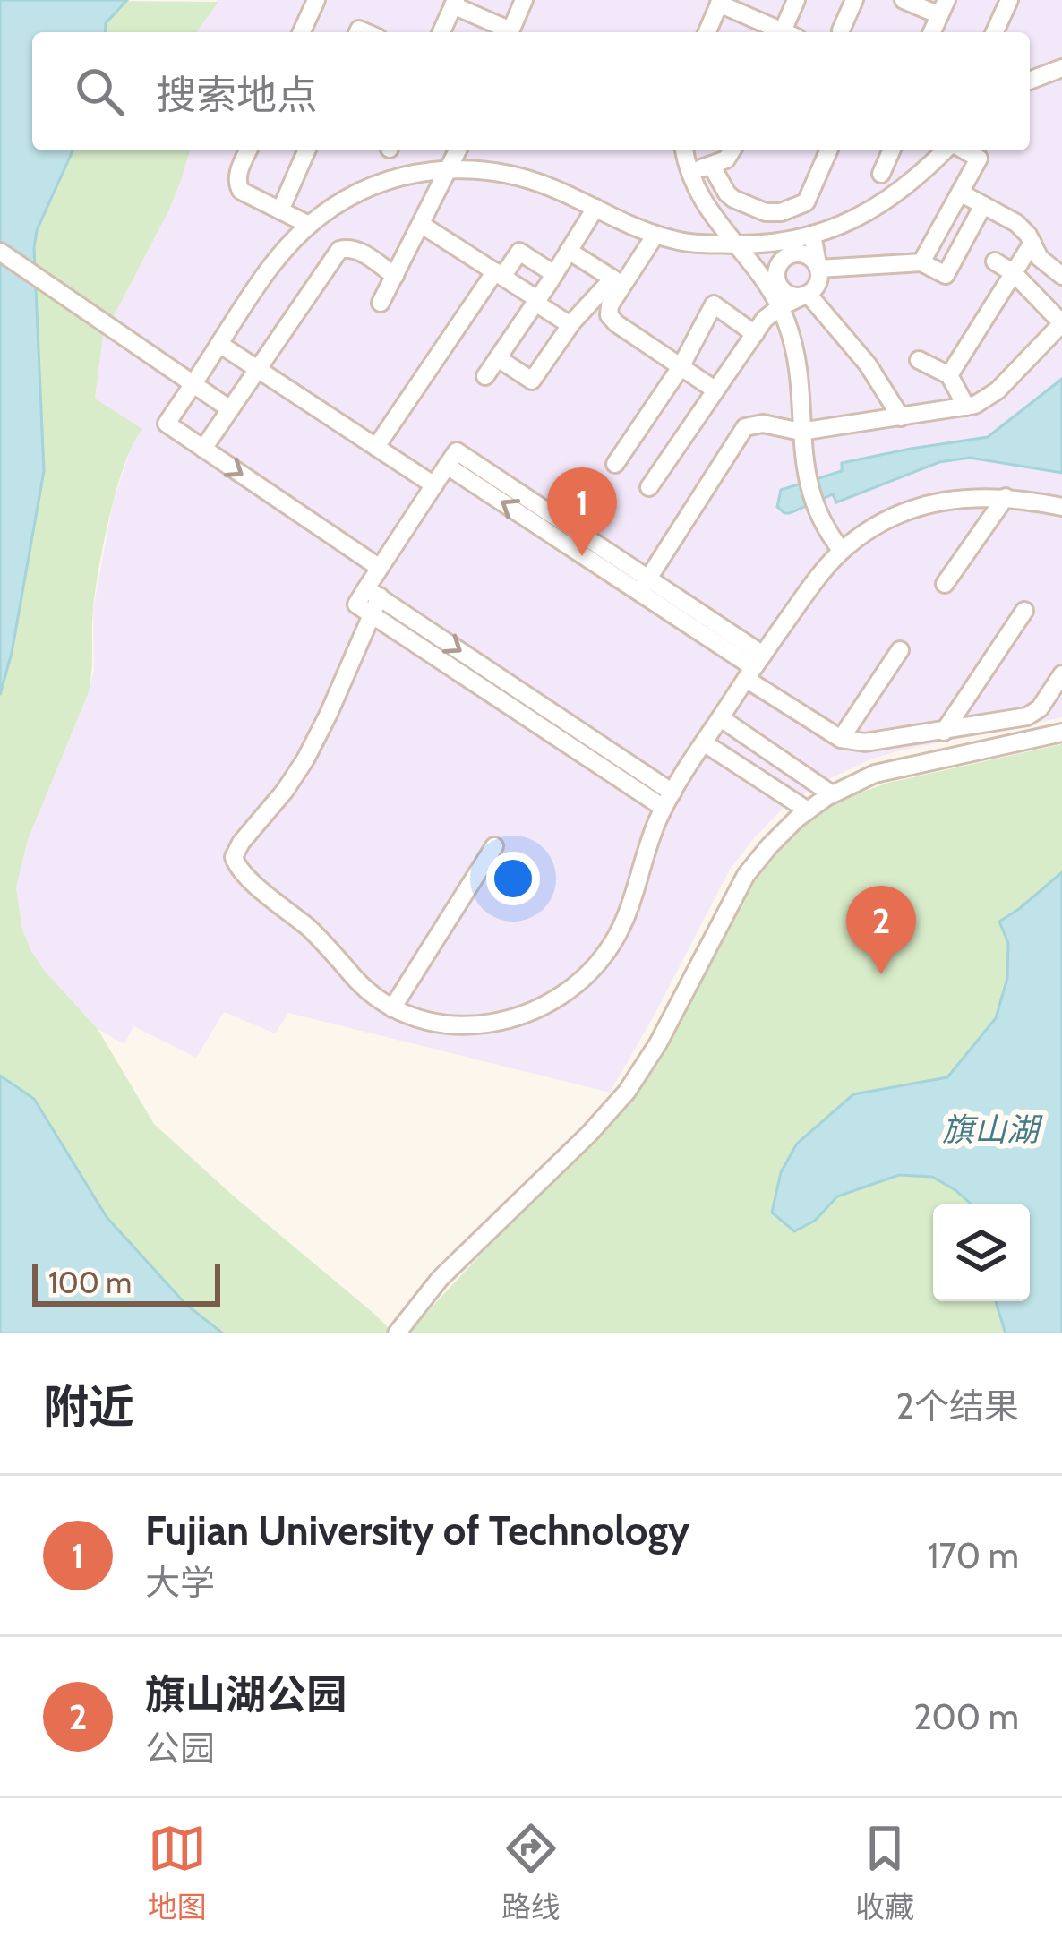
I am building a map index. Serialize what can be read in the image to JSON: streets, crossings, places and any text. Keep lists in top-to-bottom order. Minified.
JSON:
{"water":["旗山湖"],"scale_bar":"100 m","page":{"search":"搜索地点","pins":["1","2"],"scale":"100 m","heading":["附近","2个结果"],"list":[{"mark":"1","name":"Fujian University of Technology","note":"大学","value":"170 m"},{"mark":"2","name":"旗山湖公园","note":"公园","value":"200 m"}],"nav":["地图","路线","收藏"]}}
